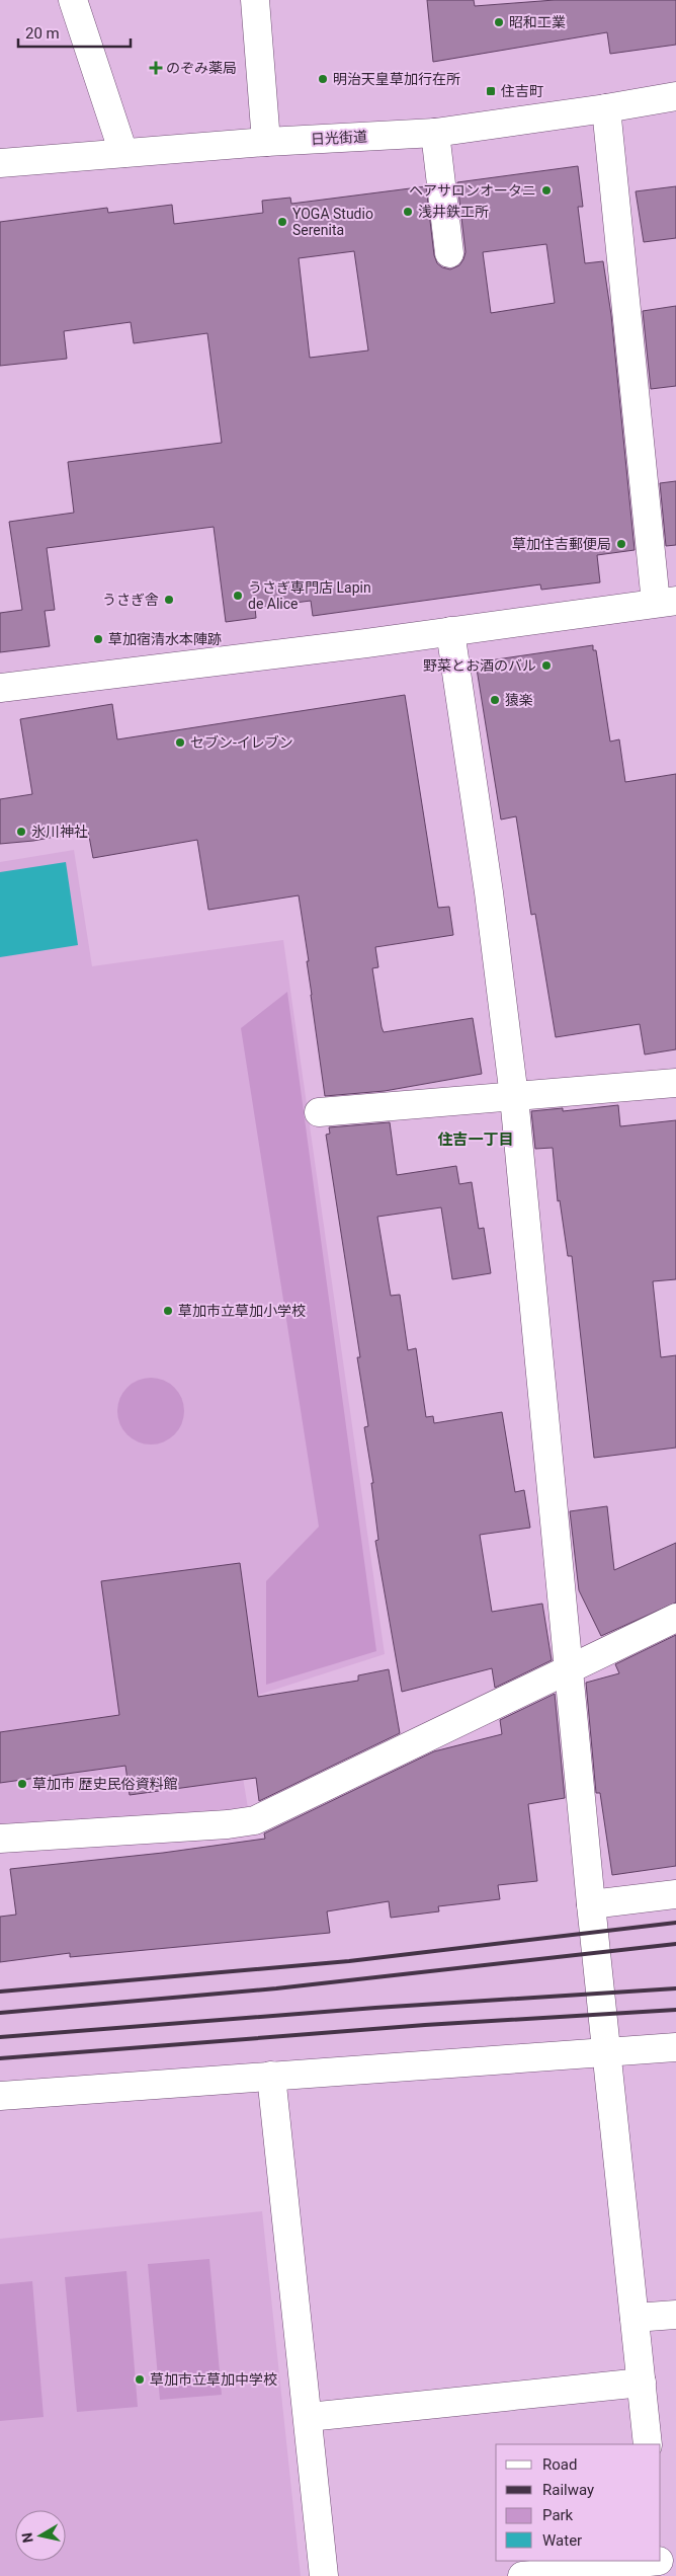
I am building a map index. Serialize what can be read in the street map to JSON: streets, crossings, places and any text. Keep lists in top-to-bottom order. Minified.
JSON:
{"streets":{"street":["日光街道"]},"districts":["住吉一丁目"],"places":{"other":["昭和工業","明治天皇草加行在所","ヘアサロンオータニ","浅井鉄工所","YOGA Studio Serenita","草加住吉郵便局","うさぎ専門店 Lapin de Alice","うさぎ舎","草加宿清水本陣跡","野菜とお酒のバル","猿楽","セブン-イレブン","氷川神社","草加市立草加小学校","草加市 歴史民俗資料館","草加市立草加中学校"],"health":["のぞみ薬局"],"transit":["住吉町"]},"legend":["Road","Railway","Park","Water"],"scale_bar":"20 m","north":"left"}
